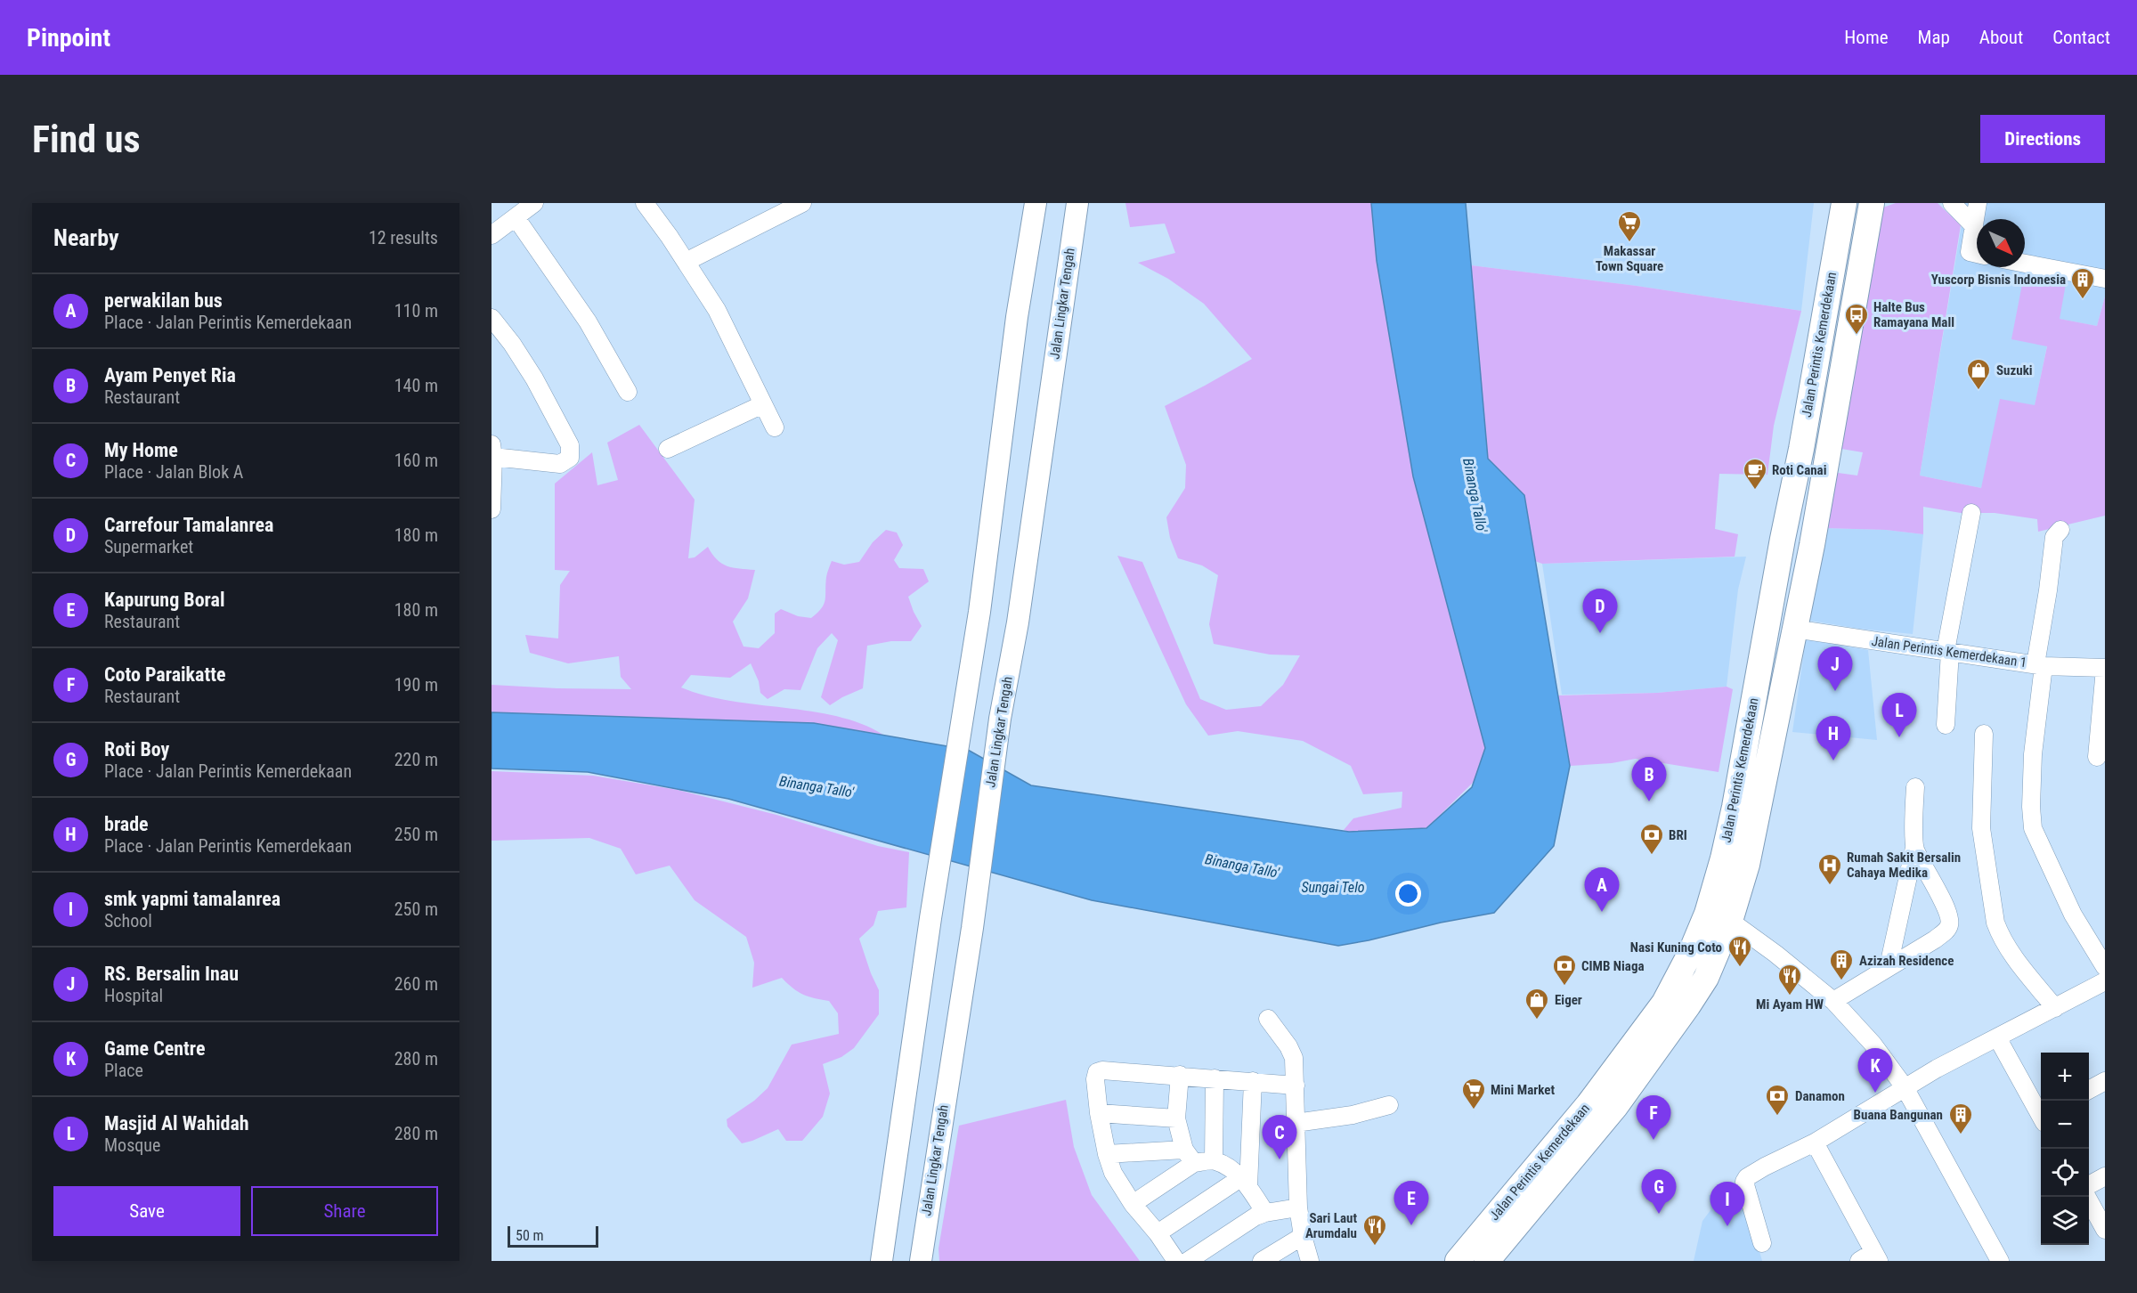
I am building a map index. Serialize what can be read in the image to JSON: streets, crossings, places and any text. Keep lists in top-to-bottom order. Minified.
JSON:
{"streets":{"highway":["Jalan Perintis Kemerdekaan"],"main road":["Jalan Lingkar Tengah"],"street":["Jalan Perintis Kemerdekaan 1"]},"crossings":[["Jalan Perintis Kemerdekaan","Jalan Perintis Kemerdekaan 1"]],"water":["Binanga Tallo'","Sungai Telo"],"places":{"supermarket":["Makassar Town Square","Mini Market"],"building":["Yuscorp Bisnis Indonesia","Azizah Residence","Buana Bangunan"],"bus stop":["Halte Bus Ramayana Mall"],"shop":["Suzuki","Eiger"],"cafe":["Roti Canai"],"bank":["BRI","CIMB Niaga","Danamon"],"hospital":["Rumah Sakit Bersalin Cahaya Medika"],"restaurant":["Nasi Kuning Coto","Mi Ayam HW","Sari Laut Arumdalu"]},"scale_bar":"50 m","north":"bottom right","page":{"header":"Pinpoint","nav":["Home","Map","About","Contact"],"buttons":["Directions",["Save","Share"]],"title":"Find us","heading":["Nearby","12 results"],"list":[{"mark":"A","name":"perwakilan bus","note":"Place · Jalan Perintis Kemerdekaan","value":"110 m"},{"mark":"B","name":"Ayam Penyet Ria","note":"Restaurant","value":"140 m"},{"mark":"C","name":"My Home","note":"Place · Jalan Blok A","value":"160 m"},{"mark":"D","name":"Carrefour Tamalanrea","note":"Supermarket","value":"180 m"},{"mark":"E","name":"Kapurung Boral","note":"Restaurant","value":"180 m"},{"mark":"F","name":"Coto Paraikatte","note":"Restaurant","value":"190 m"},{"mark":"G","name":"Roti Boy","note":"Place · Jalan Perintis Kemerdekaan","value":"220 m"},{"mark":"H","name":"brade","note":"Place · Jalan Perintis Kemerdekaan","value":"250 m"},{"mark":"I","name":"smk yapmi tamalanrea","note":"School","value":"250 m"},{"mark":"J","name":"RS. Bersalin Inau","note":"Hospital","value":"260 m"},{"mark":"K","name":"Game Centre","note":"Place","value":"280 m"},{"mark":"L","name":"Masjid Al Wahidah","note":"Mosque","value":"280 m"}],"pins":["D","J","L","H","B","A","K","F","C","G","E","I"],"map_buttons":["+","−"],"scale":"50 m"}}
